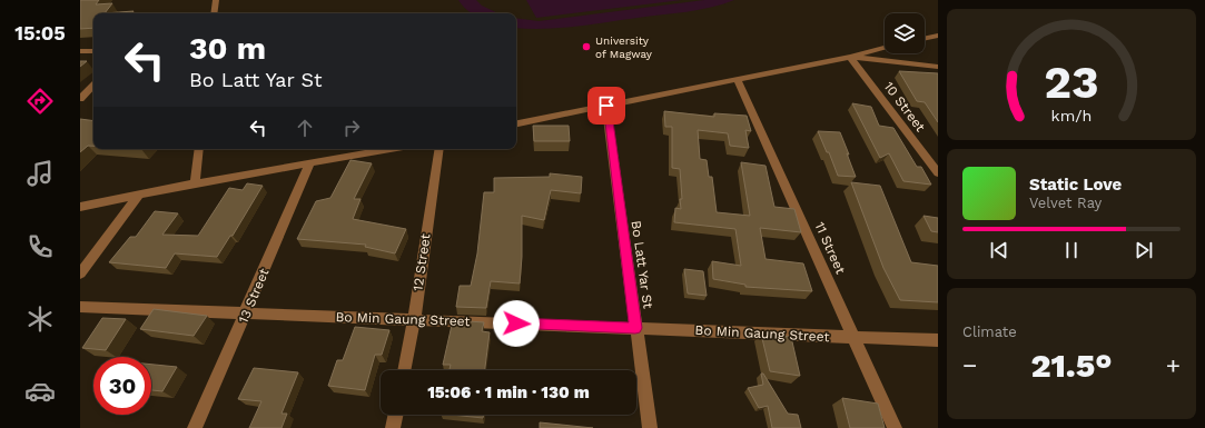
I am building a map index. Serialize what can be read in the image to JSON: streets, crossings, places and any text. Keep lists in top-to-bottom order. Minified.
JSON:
{"streets":{"street":["10 Street","11 Street","12 Street","Bo Latt Yar St","13 Street","Bo Min Gaung Street"]},"crossings":[["11 Street","Bo Min Gaung Street"],["12 Street","Bo Min Gaung Street"],["Bo Latt Yar St","Bo Min Gaung Street"],["13 Street","Bo Min Gaung Street"]],"places":["University of Magway"],"page":{"tabs":"15:05","turn":["30 m","Bo Latt Yar St"],"song":["Static Love","Velvet Ray"],"tile":"Climate","heat":["−","21.5°","+"],"limit":"30","trip":"15:06 · 1 min · 130 m","gauge":["23","km/h"]}}
